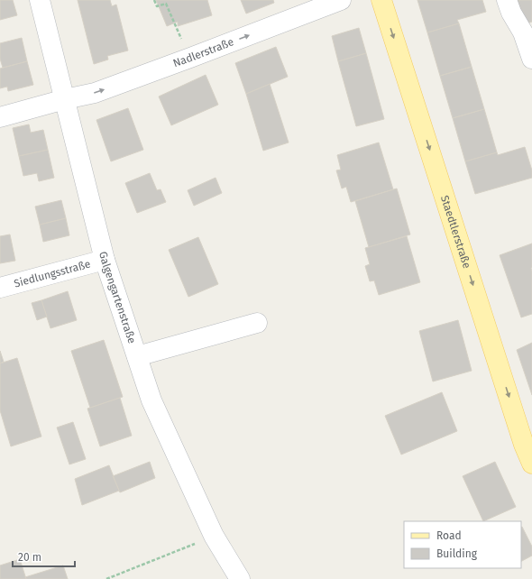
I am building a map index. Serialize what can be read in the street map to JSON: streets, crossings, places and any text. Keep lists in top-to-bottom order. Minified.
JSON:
{"streets":{"main road":["Staedtlerstraße"],"street":["Nadlerstraße","Siedlungsstraße","Galgengartenstraße"]},"crossings":[["Nadlerstraße","Galgengartenstraße"],["Siedlungsstraße","Galgengartenstraße"]],"one_way":["Nadlerstraße","Staedtlerstraße"],"legend":["Road","Building"],"scale_bar":"20 m"}
